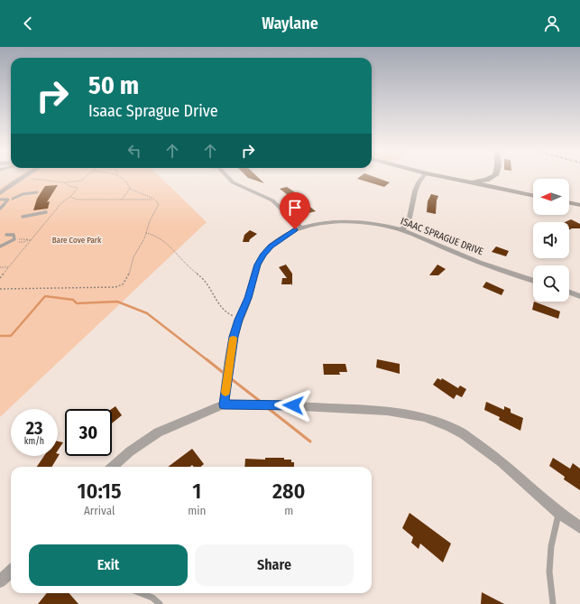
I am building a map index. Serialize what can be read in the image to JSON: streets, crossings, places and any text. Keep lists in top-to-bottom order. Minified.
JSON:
{"streets":{"street":["ISAAC SPRAGUE DRIVE"]},"parks":["Bare Cove Park"],"north":"left","page":{"header":"Waylane","turn":["50 m","Isaac Sprague Drive"],"speed":"23 km/h","limit":"30","eta":["10:15","Arrival","1","min","280","m"],"buttons":["Exit","Share"]}}
